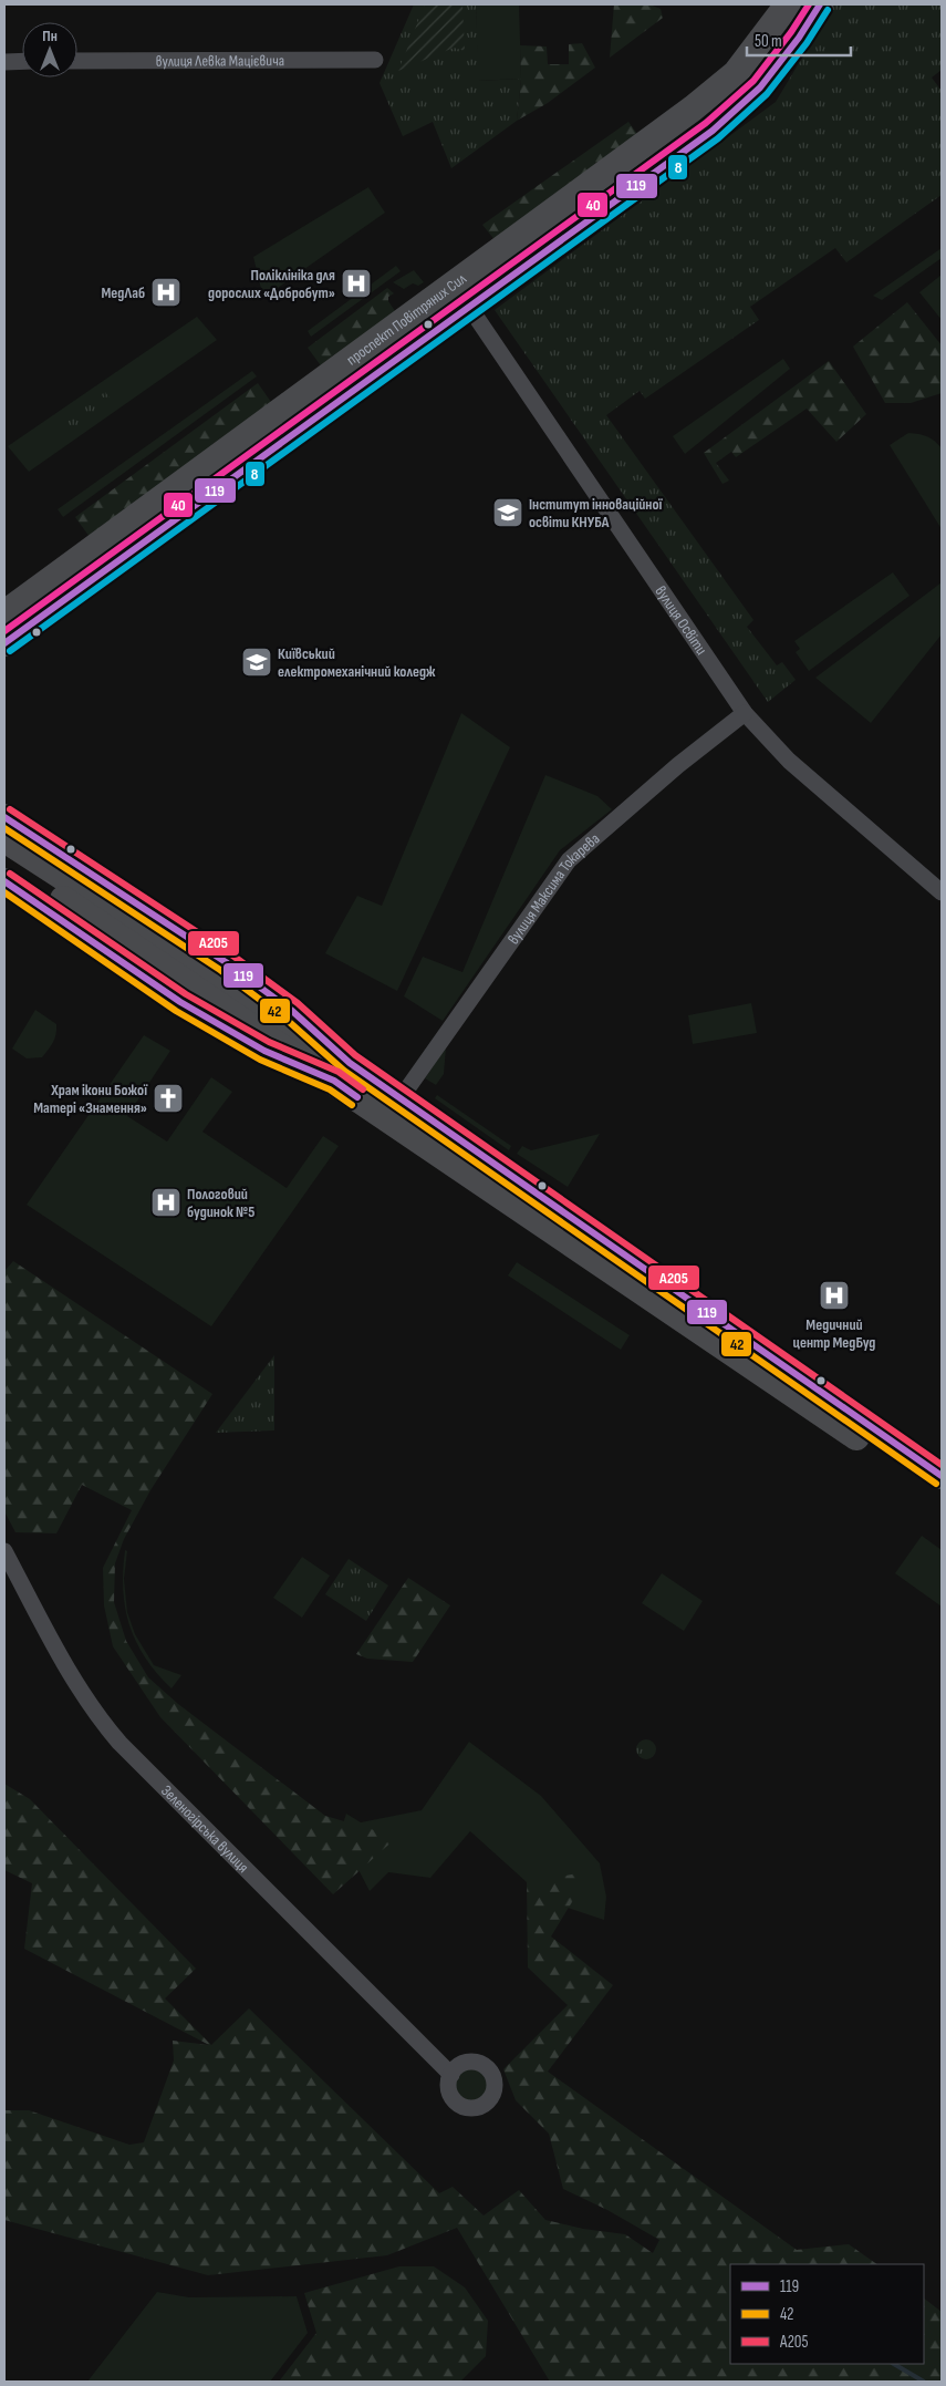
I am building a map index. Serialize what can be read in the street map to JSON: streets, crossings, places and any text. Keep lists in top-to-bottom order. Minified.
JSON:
{"streets":{"main road":["проспект Повітряних Сил"],"street":["вулиця Левка Мацієвича","вулиця Освіти","вулиця Максима Токарева","Зеленогірська вулиця"]},"crossings":[["проспект Повітряних Сил","вулиця Освіти"],["вулиця Освіти","вулиця Максима Токарева"]],"places":{"hospital":["Поліклініка для дорослих «Добробут»","МедЛаб","Пологовий будинок №5","Медичний центр МедБуд"],"school or university":["Інститут інноваційної освіти КНУБА","Київський електромеханічний коледж"],"church":["Храм ікони Божої Матері «Знамення»"]},"lines":["transit line 119","transit line 40","transit line 8","transit line А205","transit line 42"],"legend":["119","42","А205"],"scale_bar":"50 m","north":"top"}
